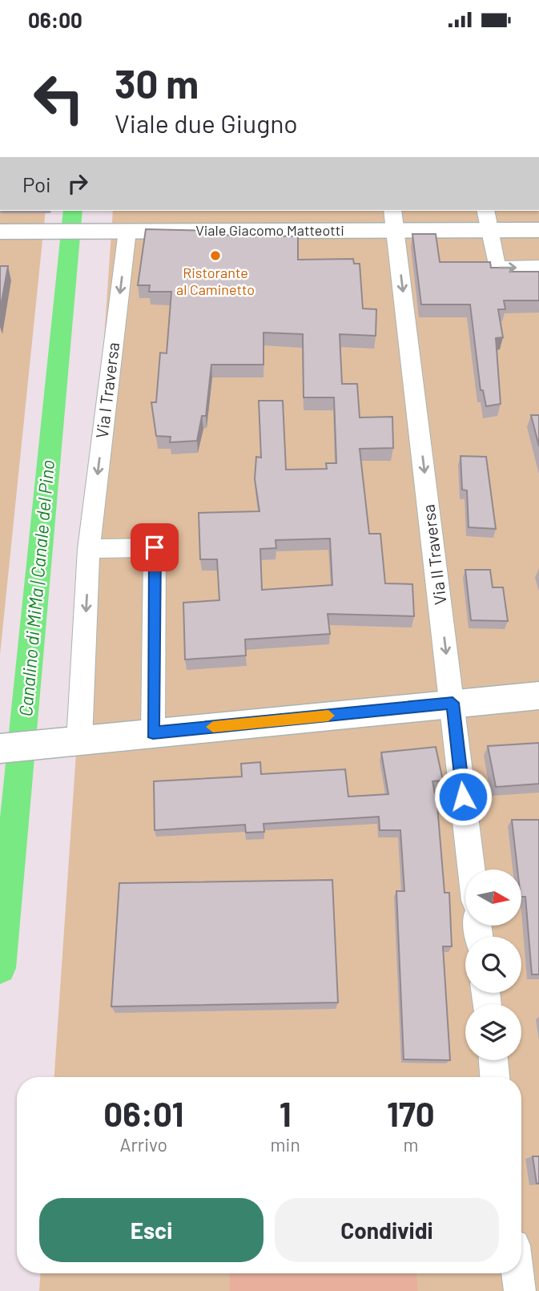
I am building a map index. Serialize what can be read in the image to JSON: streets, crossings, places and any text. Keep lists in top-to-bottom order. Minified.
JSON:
{"streets":{"street":["Viale Giacomo Matteotti","Via I Traversa","Via II Traversa"]},"crossings":[["Viale Giacomo Matteotti","Via I Traversa"],["Viale Giacomo Matteotti","Via II Traversa"]],"one_way":["Via I Traversa","Via II Traversa"],"water":["Canalino di MiMa | Canale del Pino"],"places":["Ristorante al Caminetto"],"north":"right","page":{"status":"06:00","turn":["30 m","Viale due Giugno"],"then":"Poi","eta":["06:01","Arrivo","1","min","170","m"],"buttons":["Esci","Condividi"]}}
